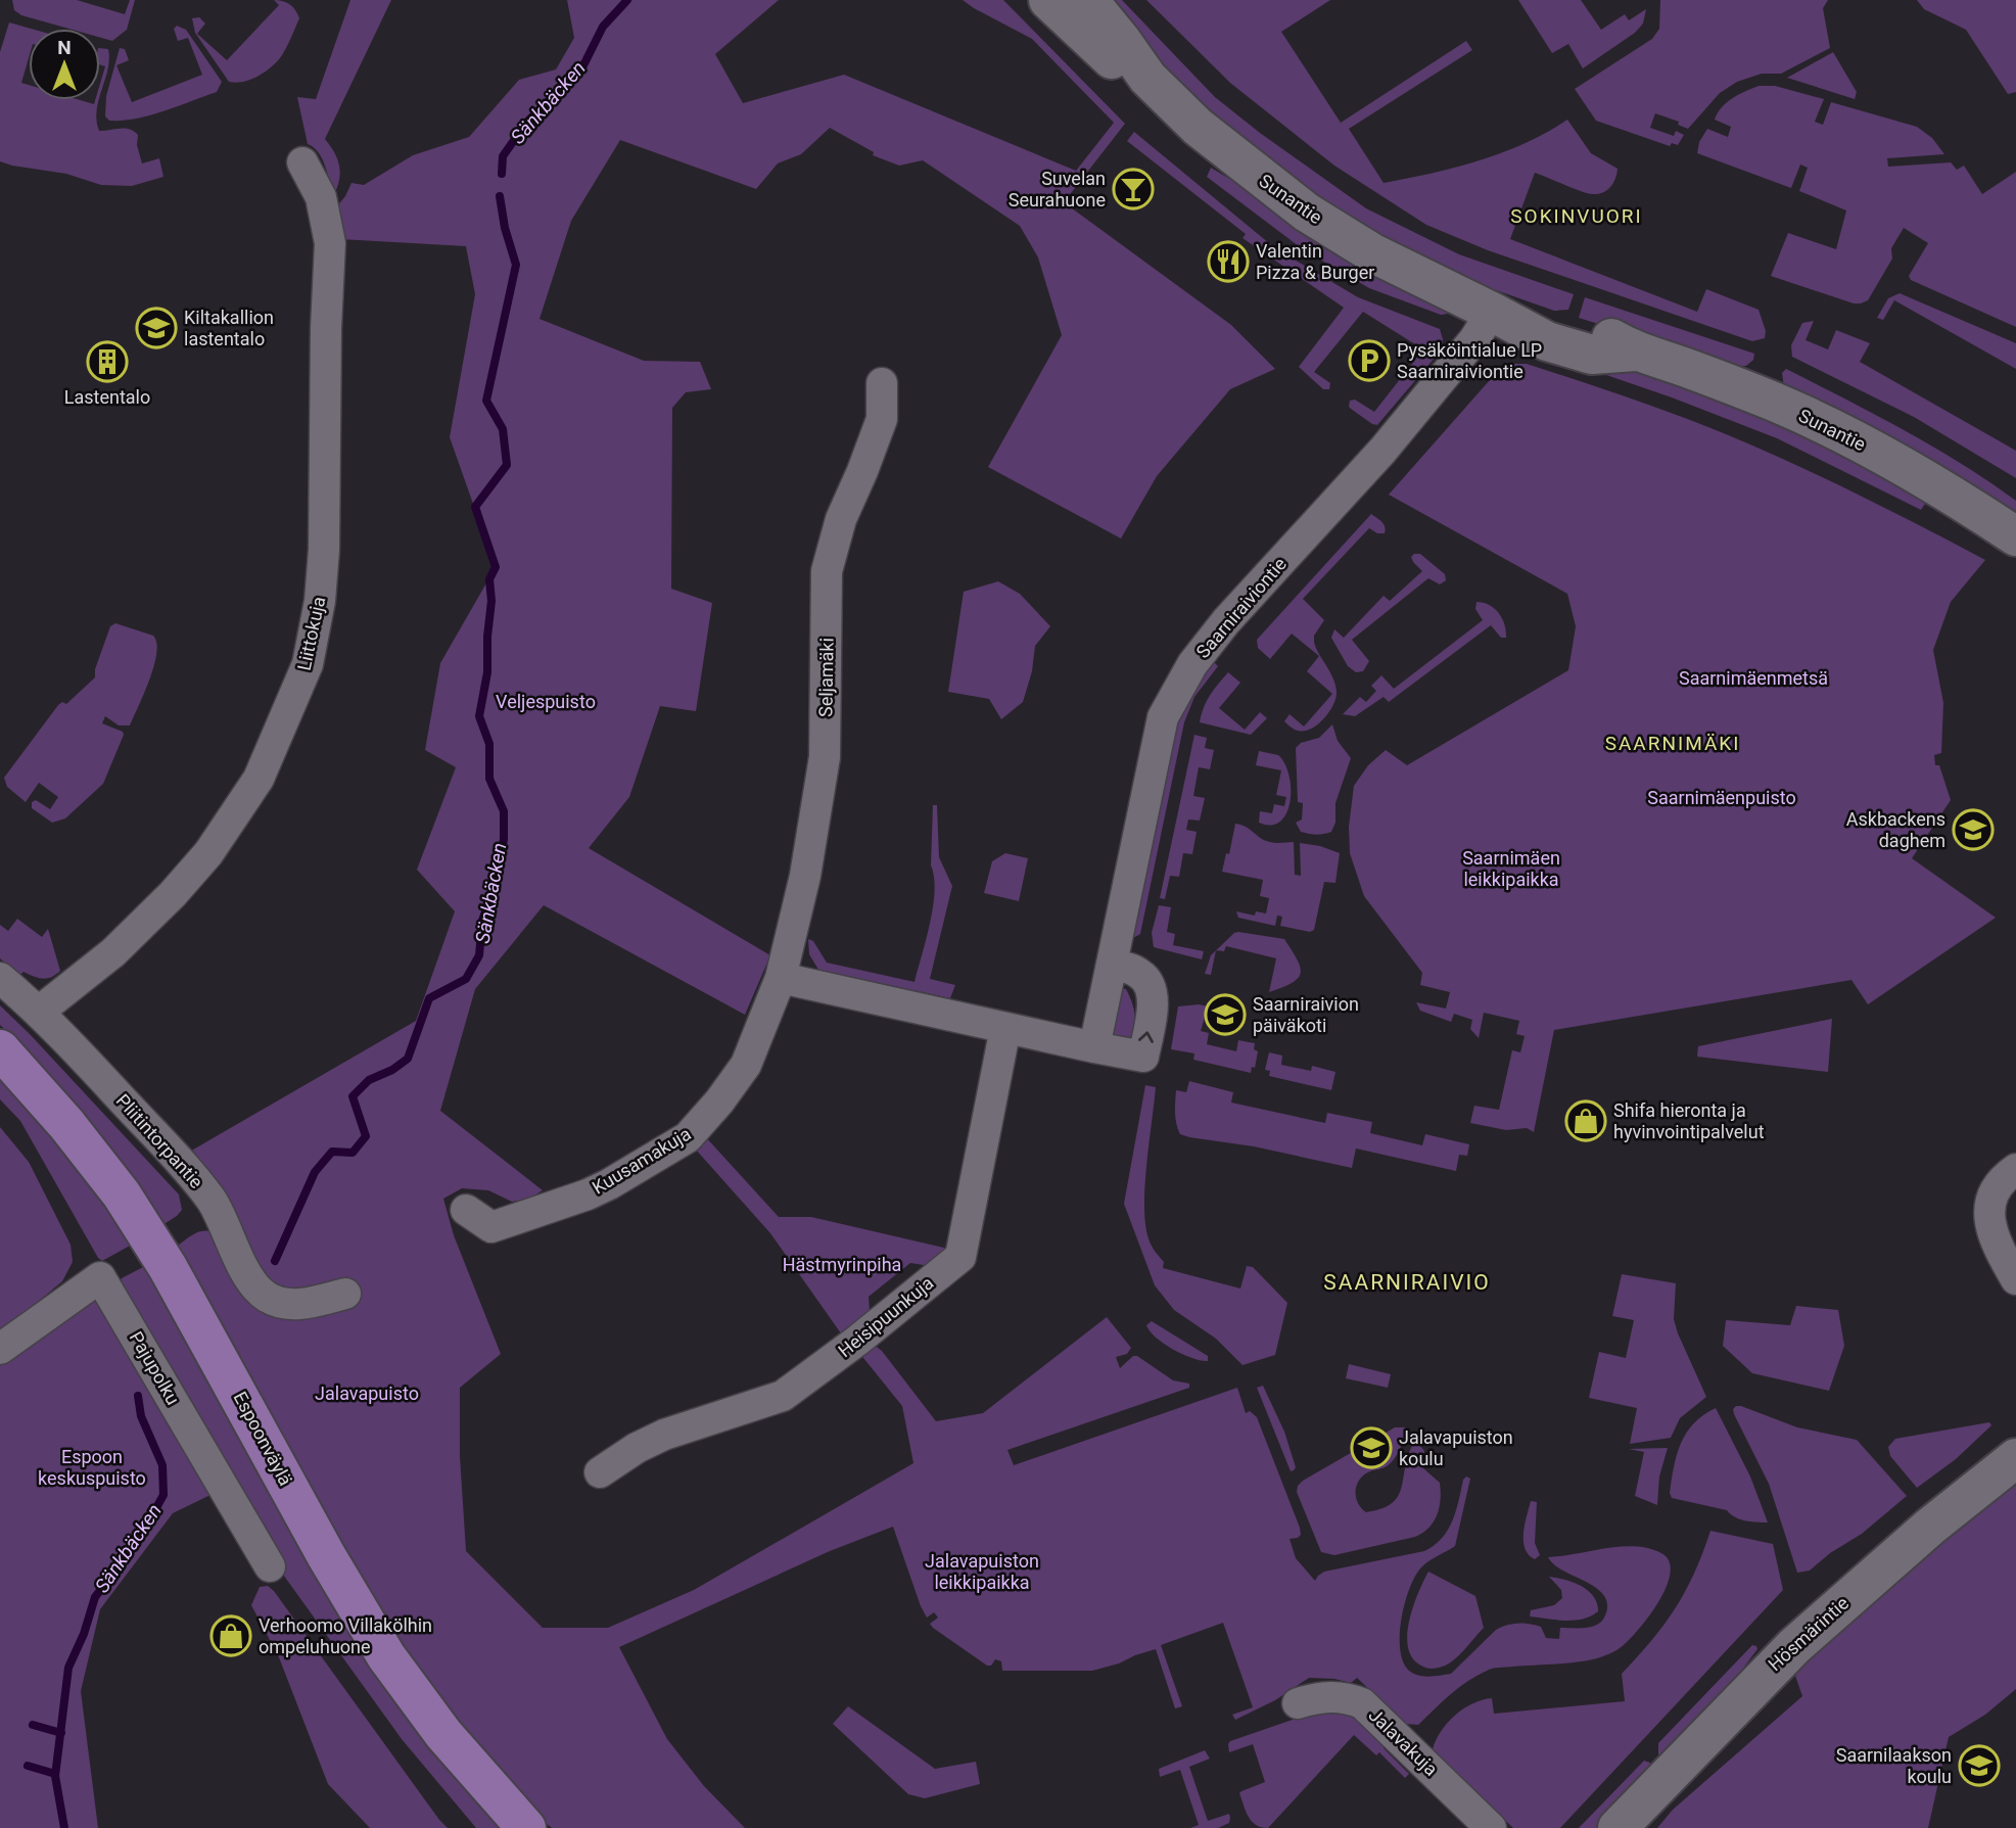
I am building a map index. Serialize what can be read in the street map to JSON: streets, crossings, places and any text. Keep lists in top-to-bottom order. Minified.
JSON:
{"streets":{"main road":["Espoonväylä"],"street":["Sunantie","Saarniraiviontie","Liittokuja","Seljamäki","Pliitintorpantie","Kuusamakuja","Heisipuunkuja","Pajupolku","Hösmärintie","Jalavakuja"]},"crossings":[["Sunantie","Saarniraiviontie"],["Liittokuja","Pliitintorpantie"],["Seljamäki","Kuusamakuja"]],"districts":["SOKINVUORI","SAARNIMÄKI","SAARNIRAIVIO"],"water":["Sänkbäcken"],"parks":["Saarnimäenmetsä","Veljespuisto","Saarnimäenpuisto","Saarnimäen leikkipaikka","Hästmyrinpiha","Jalavapuisto","Espoon keskuspuisto","Jalavapuiston leikkipaikka"],"places":{"bar":["Suvelan Seurahuone"],"restaurant":["Valentin Pizza & Burger"],"school or university":["Kiltakallion lastentalo","Askbackens daghem","Saarniraivion päiväkoti","Jalavapuiston koulu","Saarnilaakson koulu"],"parking":["Pysäköintialue LP Saarniraiviontie"],"building":["Lastentalo"],"shop":["Shifa hieronta ja hyvinvointipalvelut","Verhoomo Villakölhin ompeluhuone"]},"north":"top"}
